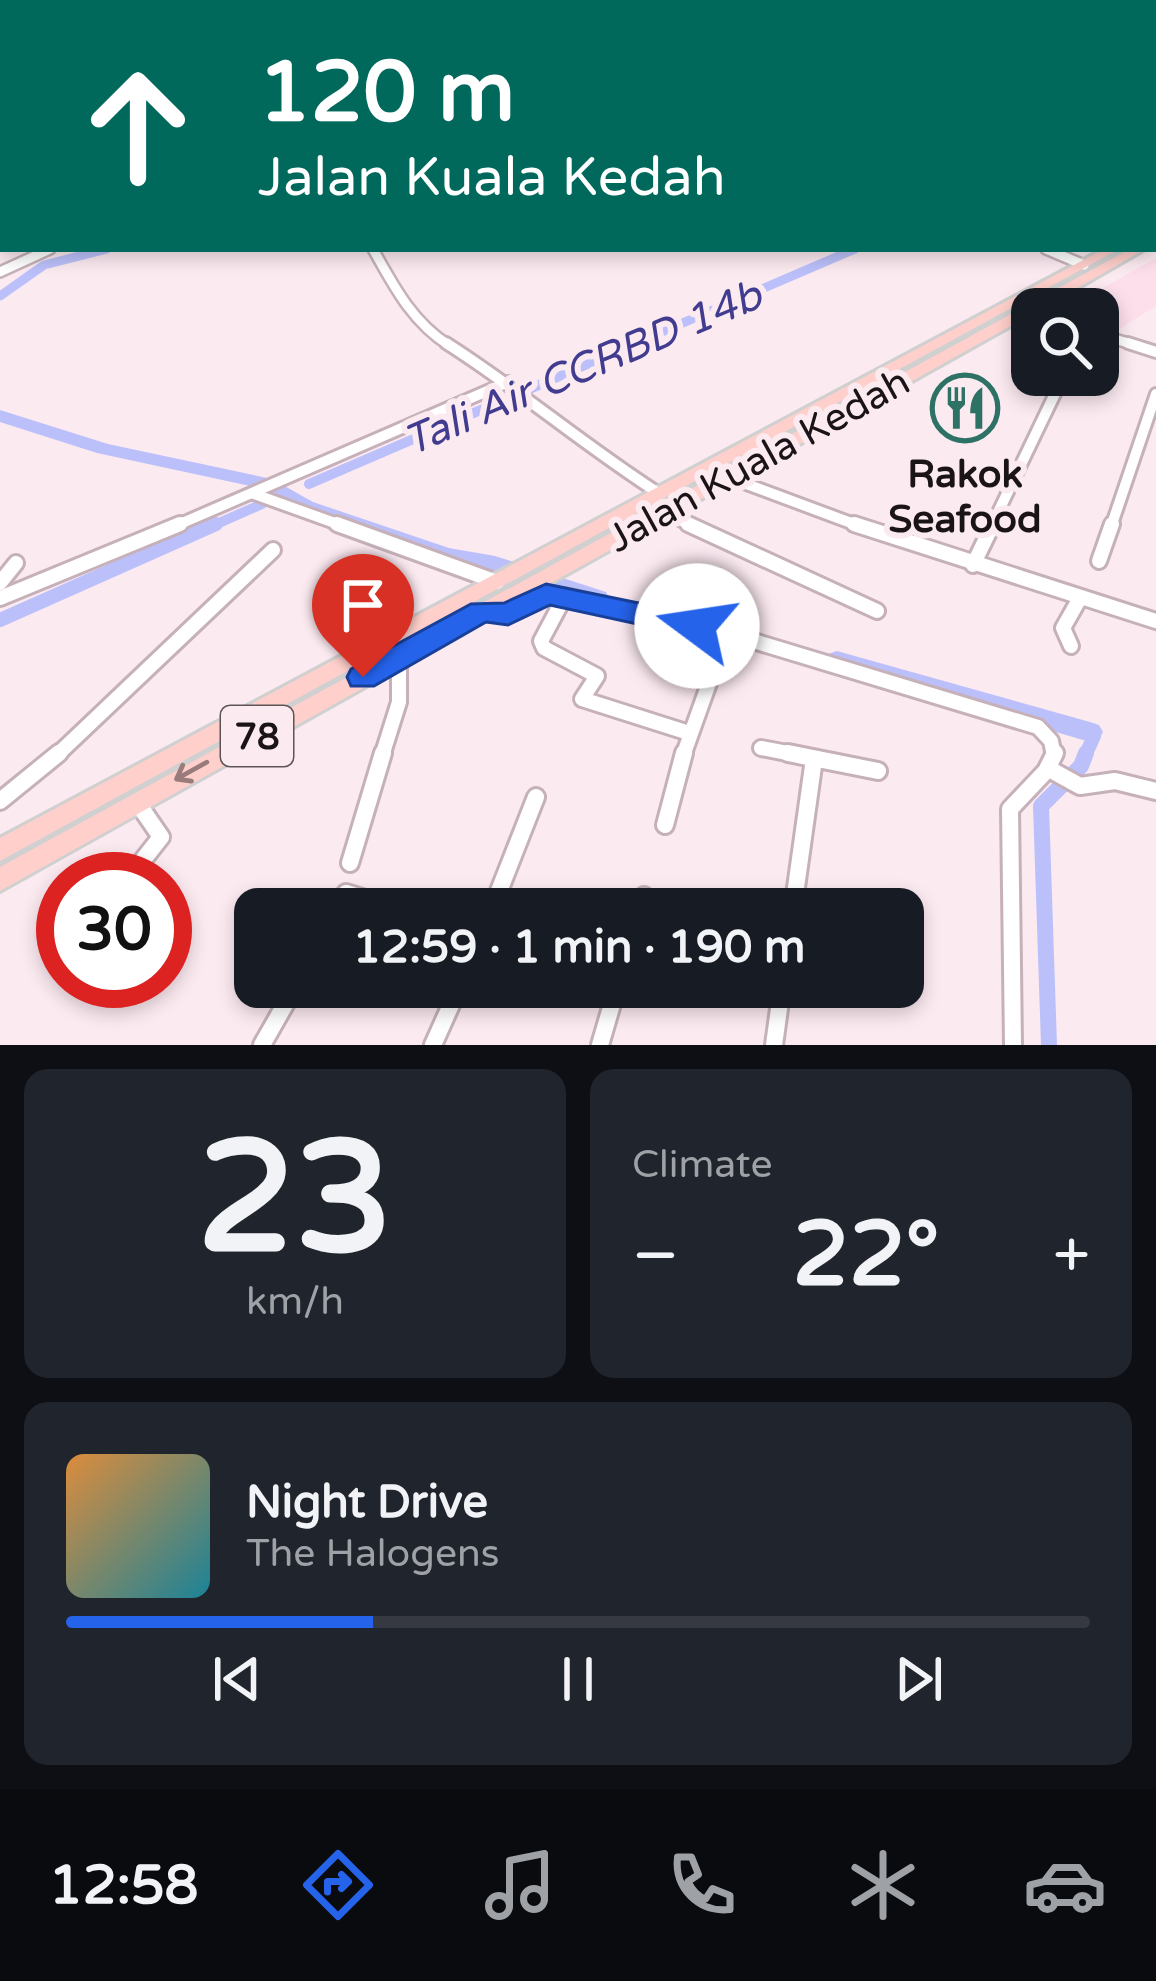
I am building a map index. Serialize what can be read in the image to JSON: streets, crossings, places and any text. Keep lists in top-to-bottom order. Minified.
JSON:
{"streets":{"main road":["Jalan Kuala Kedah","78"]},"water":["Tali Air CCRBD 14b"],"places":{"restaurant":["Rakok Seafood"]},"page":{"turn":["120 m","Jalan Kuala Kedah"],"limit":"30","trip":"12:59 · 1 min · 190 m","tile":[["23","km/h"],"Climate"],"heat":["−","22°","+"],"song":["Night Drive","The Halogens"],"tabs":"12:58"}}
